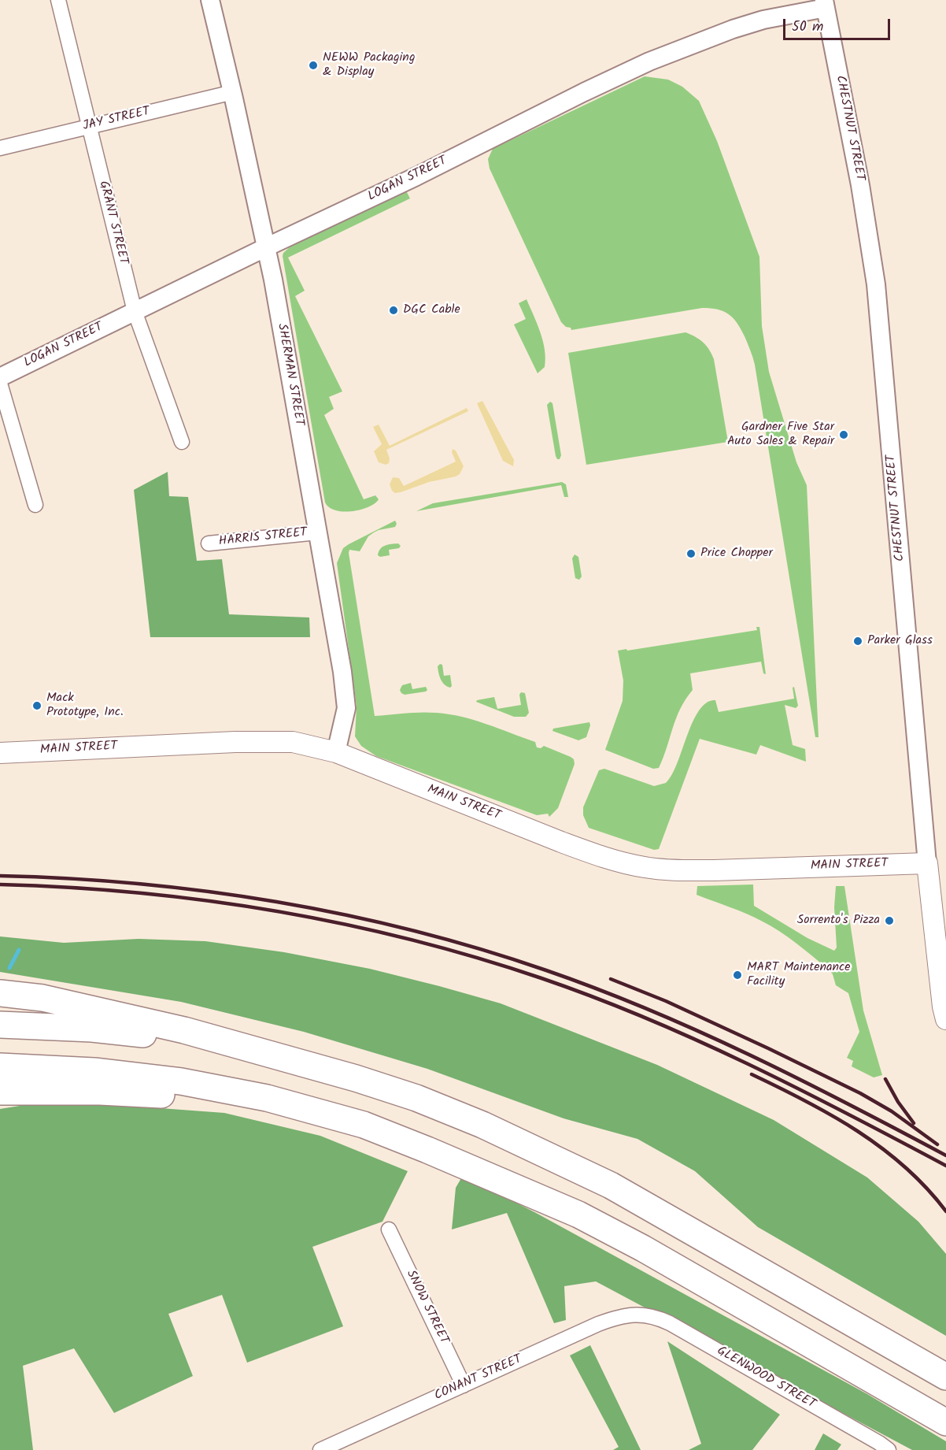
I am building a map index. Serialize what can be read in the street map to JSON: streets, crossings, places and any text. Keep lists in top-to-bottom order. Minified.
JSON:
{"streets":{"main road":["CHESTNUT STREET","MAIN STREET"],"street":["JAY STREET","LOGAN STREET","GRANT STREET","SHERMAN STREET","HARRIS STREET","SNOW STREET","CONANT STREET","GLENWOOD STREET"]},"crossings":[["JAY STREET","GRANT STREET"],["JAY STREET","SHERMAN STREET"],["CHESTNUT STREET","LOGAN STREET"],["CHESTNUT STREET","MAIN STREET"],["LOGAN STREET","GRANT STREET"],["LOGAN STREET","SHERMAN STREET"],["SHERMAN STREET","HARRIS STREET"],["SHERMAN STREET","MAIN STREET"],["SNOW STREET","CONANT STREET"],["CONANT STREET","GLENWOOD STREET"]],"places":["NEWW Packaging & Display","DGC Cable","Gardner Five Star Auto Sales & Repair","Price Chopper","Parker Glass","Mack Prototype, Inc.","Sorrento's Pizza","MART Maintenance Facility"],"scale_bar":"50 m"}
